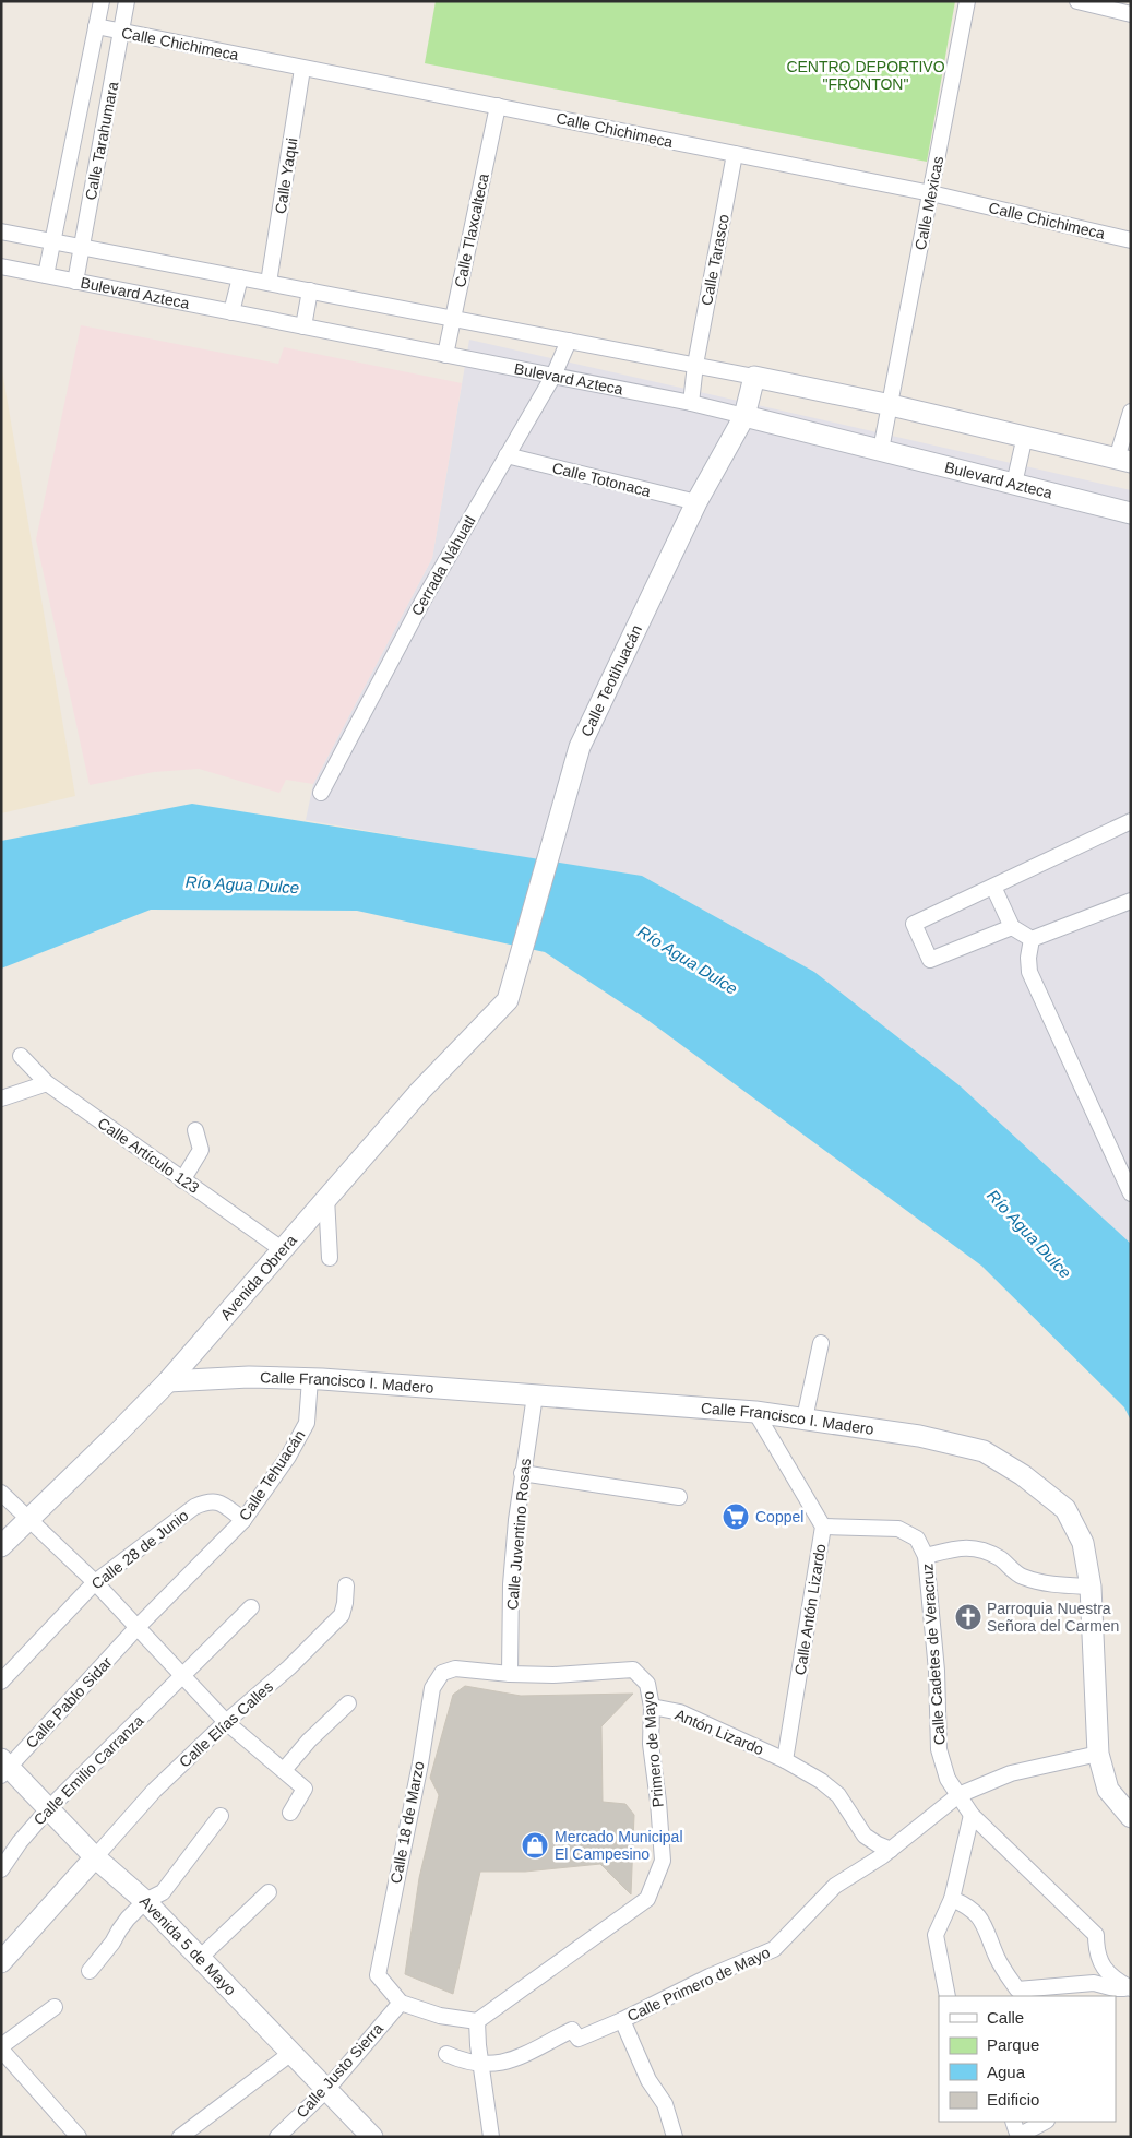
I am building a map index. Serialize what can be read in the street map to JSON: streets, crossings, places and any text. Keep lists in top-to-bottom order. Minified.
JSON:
{"streets":{"street":["Calle Chichimeca","Calle Tarahumara","Calle Yaqui","Calle Mexicas","Calle Tlaxcalteca","Calle Tarasco","Bulevard Azteca","Calle Totonaca","Cerrada Náhuatl","Calle Teotihuacán","Calle Artículo 123","Avenida Obrera","Calle Francisco I. Madero","Calle Tehuacán","Calle Juventino Rosas","Calle 28 de Junio","Calle Antón Lizardo","Calle Cadetes de Veracruz","Calle Pablo Sidar","Calle Elías Calles","Antón Lizardo","Primero de Mayo","Calle Emilio Carranza","Calle 18 de Marzo","Avenida 5 de Mayo","Calle Primero de Mayo","Calle Justo Sierra"]},"crossings":[["Calle Chichimeca","Calle Tarahumara"],["Calle Chichimeca","Calle Yaqui"],["Calle Chichimeca","Calle Mexicas"],["Calle Chichimeca","Calle Tlaxcalteca"],["Calle Chichimeca","Calle Tarasco"],["Calle Tarahumara","Bulevard Azteca"],["Calle Mexicas","Bulevard Azteca"],["Calle Tlaxcalteca","Bulevard Azteca"],["Calle Tarasco","Bulevard Azteca"],["Bulevard Azteca","Cerrada Náhuatl"],["Bulevard Azteca","Calle Teotihuacán"],["Calle Totonaca","Cerrada Náhuatl"],["Calle Totonaca","Calle Teotihuacán"],["Calle Teotihuacán","Avenida Obrera"],["Calle Artículo 123","Avenida Obrera"],["Avenida Obrera","Calle Francisco I. Madero"],["Calle Francisco I. Madero","Calle Tehuacán"],["Calle Francisco I. Madero","Calle Juventino Rosas"],["Calle Francisco I. Madero","Calle Antón Lizardo"],["Calle Francisco I. Madero","Calle Primero de Mayo"],["Calle Tehuacán","Calle 28 de Junio"],["Calle Tehuacán","Calle Pablo Sidar"],["Calle Juventino Rosas","Primero de Mayo"],["Calle Antón Lizardo","Calle Cadetes de Veracruz"],["Calle Antón Lizardo","Antón Lizardo"],["Calle Cadetes de Veracruz","Calle Primero de Mayo"],["Calle Pablo Sidar","Avenida 5 de Mayo"],["Calle Elías Calles","Avenida 5 de Mayo"],["Antón Lizardo","Primero de Mayo"],["Antón Lizardo","Calle Primero de Mayo"],["Primero de Mayo","Calle 18 de Marzo"],["Calle Emilio Carranza","Avenida 5 de Mayo"],["Calle 18 de Marzo","Calle Justo Sierra"],["Avenida 5 de Mayo","Calle Justo Sierra"]],"water":["Río Agua Dulce"],"parks":["CENTRO DEPORTIVO \"FRONTON\""],"places":{"supermarket":["Coppel"],"church":["Parroquia Nuestra Señora del Carmen"],"shop":["Mercado Municipal El Campesino"]},"legend":["Calle","Parque","Agua","Edificio"]}
